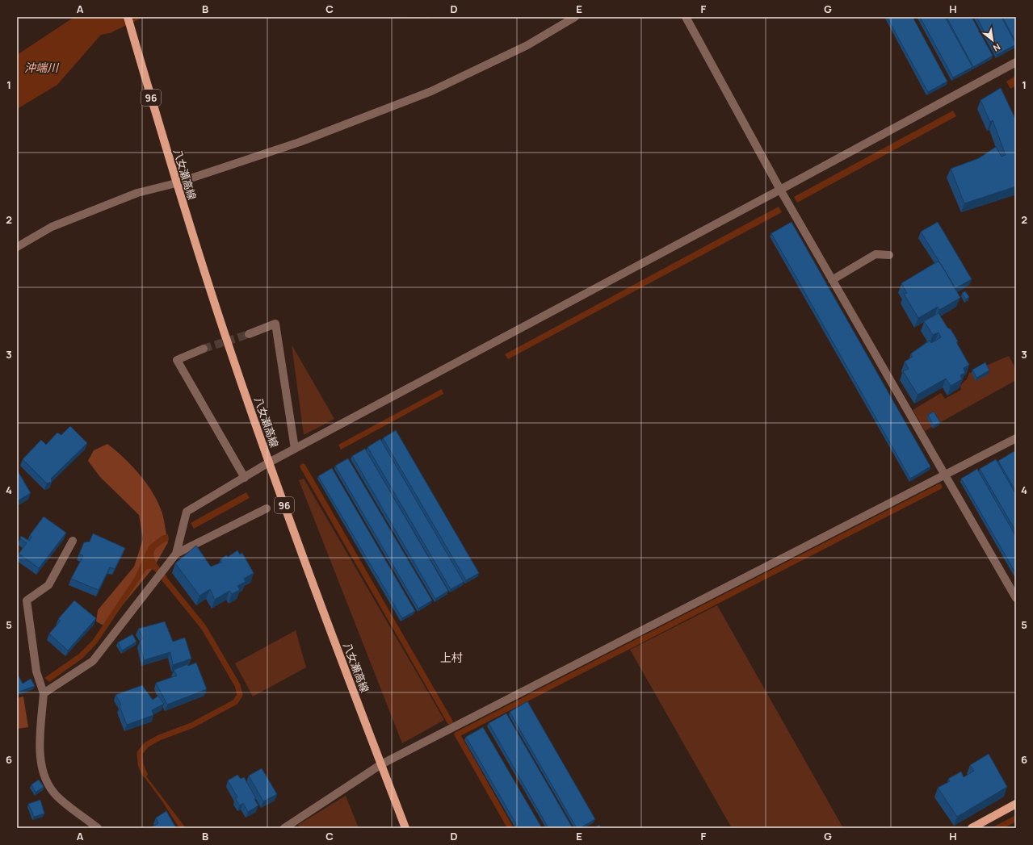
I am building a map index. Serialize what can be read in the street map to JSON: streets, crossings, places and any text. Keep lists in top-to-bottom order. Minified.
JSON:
{"streets":{"main road":["96","八女瀬高線"]},"districts":["上村"],"water":["沖端川"],"north":"bottom right","grid":{"columns":["A","B","C","D","E","F","G","H"],"rows":["1","2","3","4","5","6"]}}
